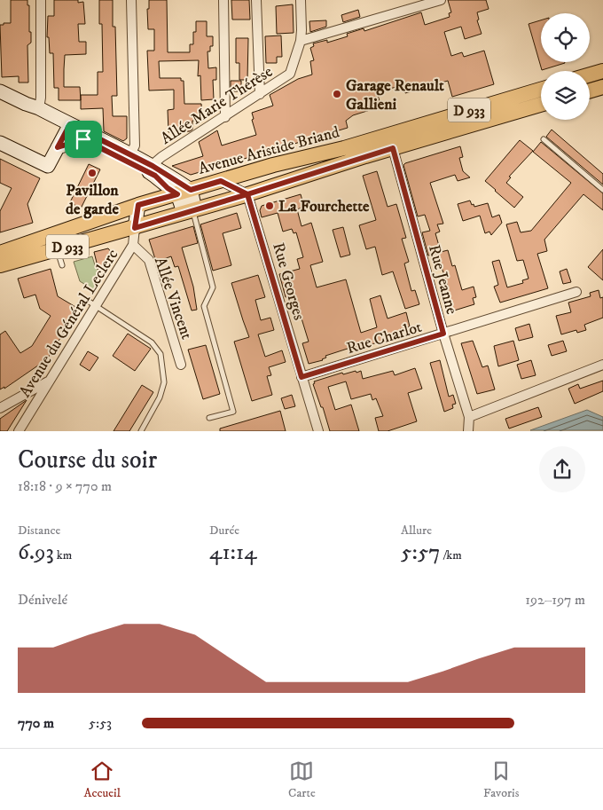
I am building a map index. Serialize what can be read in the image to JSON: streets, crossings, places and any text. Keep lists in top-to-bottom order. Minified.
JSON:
{"streets":{"main road":["D 933","Avenue Aristide Briand"],"street":["Allée Marie Thérèse","Rue Jeanne","Rue Georges","Allée Vincent","Avenue du Général Leclerc","Rue Charlot"]},"crossings":[["Avenue Aristide Briand","Rue Jeanne"],["Avenue Aristide Briand","Rue Georges"],["Avenue Aristide Briand","Avenue du Général Leclerc"],["Rue Jeanne","Rue Charlot"],["Rue Georges","Rue Charlot"],["Allée Vincent","Avenue du Général Leclerc"]],"places":["Garage Renault Gallieni","Pavillon de garde","La Fourchette"],"page":{"heading":["Course du soir","18:18 · 9 × 770 m"],"stats":[["Distance","6.93 km"],["Durée","41:14"],["Allure","5:57 /km"]],"chart":["Dénivelé","192–197 m"],"list":[{"name":"770 m","note":"5:53"}],"tabs":["Accueil","Carte","Favoris"]}}
